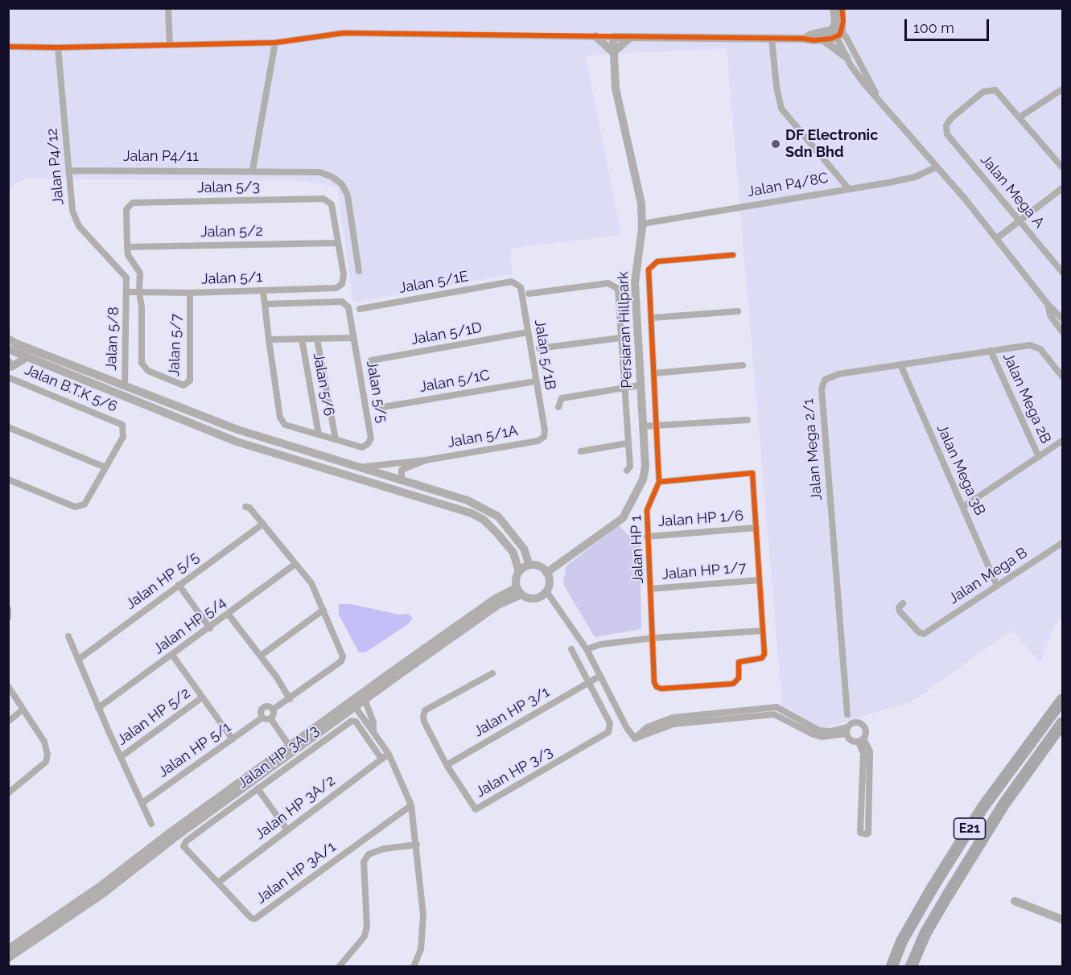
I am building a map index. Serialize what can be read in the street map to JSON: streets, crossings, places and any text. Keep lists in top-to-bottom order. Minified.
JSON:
{"streets":{"highway":["E21"],"street":["Jalan P4/11","Jalan P4/12","Jalan P4/8C","Jalan 5/3","Jalan Mega A","Jalan 5/2","Jalan 5/1","Jalan 5/1E","Persiaran Hillpark","Jalan 5/1D","Jalan 5/8","Jalan 5/7","Jalan 5/1B","Jalan 5/1C","Jalan 5/6","Jalan B.T.K 5/6","Jalan 5/5","Jalan Mega 2B","Jalan 5/1A","Jalan Mega 2/1","Jalan Mega 3B","Jalan HP 1/6","Jalan HP 1","Jalan HP 1/7","Jalan Mega B","Jalan HP 5/5","Jalan HP 5/4","Jalan HP 3/1","Jalan HP 5/2","Jalan HP 5/1","Jalan HP 3A/3","Jalan HP 3/3","Jalan HP 3A/2","Jalan HP 3A/1"]},"crossings":[["Jalan P4/11","Jalan P4/12"],["Jalan P4/12","Jalan 5/1"],["Jalan P4/12","Jalan 5/8"],["Jalan P4/8C","Persiaran Hillpark"],["Jalan 5/3","Jalan 5/2"],["Jalan 5/3","Jalan 5/1"],["Jalan 5/3","Jalan 5/7"],["Jalan 5/1","Jalan 5/8"],["Jalan 5/1","Jalan 5/7"],["Jalan 5/1","Jalan 5/5"],["Jalan 5/1E","Jalan 5/1B"],["Jalan 5/1D","Jalan 5/1B"],["Jalan 5/1B","Jalan 5/1C"],["Jalan 5/1B","Jalan 5/1A"],["Jalan 5/6","Jalan 5/5"],["Jalan Mega 2B","Jalan Mega 2/1"],["Jalan Mega 2/1","Jalan Mega 3B"],["Jalan Mega 3B","Jalan Mega B"],["Jalan HP 1/6","Jalan HP 1"],["Jalan HP 1","Jalan HP 1/7"],["Jalan HP 3/1","Jalan HP 3/3"],["Jalan HP 3A/3","Jalan HP 3A/2"],["Jalan HP 3A/3","Jalan HP 3A/1"],["Jalan HP 3A/2","Jalan HP 3A/1"]],"places":["DF Electronic Sdn Bhd"],"scale_bar":"100 m"}
